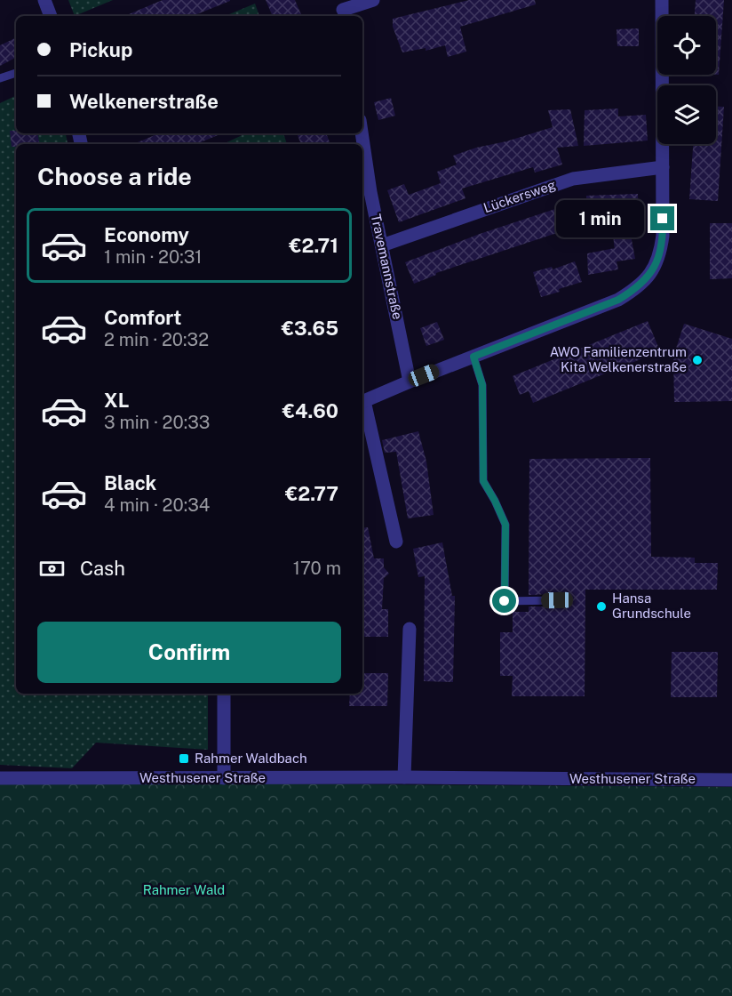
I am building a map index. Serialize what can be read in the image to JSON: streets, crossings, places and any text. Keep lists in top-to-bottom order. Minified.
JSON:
{"streets":{"street":["Lückersweg","Travemannstraße","Westhusener Straße"]},"crossings":[["Lückersweg","Travemannstraße"]],"parks":["Rahmer Wald"],"places":{"other":["AWO Familienzentrum Kita Welkenerstraße","Hansa Grundschule"],"transit":["Rahmer Waldbach"]},"page":{"banner":["Pickup","Welkenerstraße"],"heading":"Choose a ride","bubble":"1 min","list":[{"name":"Economy","note":"1 min · 20:31","value":"€2.71"},{"name":"Comfort","note":"2 min · 20:32","value":"€3.65"},{"name":"XL","note":"3 min · 20:33","value":"€4.60"},{"name":"Black","note":"4 min · 20:34","value":"€2.77"}],"pay":["Cash","170 m"],"buttons":"Confirm"}}
